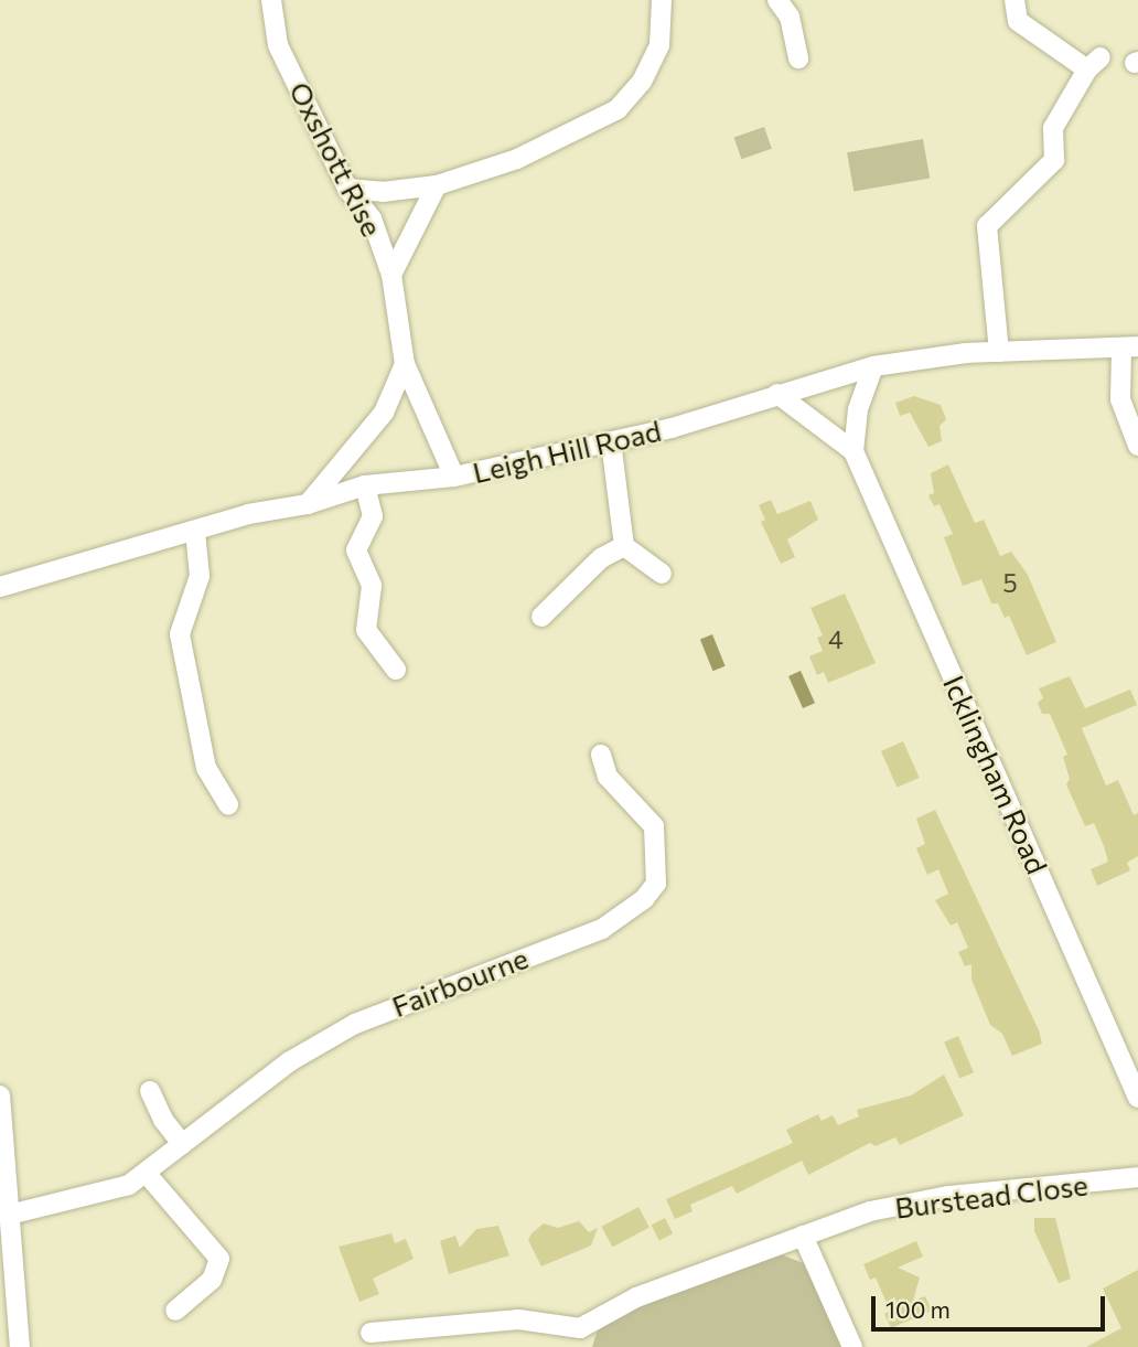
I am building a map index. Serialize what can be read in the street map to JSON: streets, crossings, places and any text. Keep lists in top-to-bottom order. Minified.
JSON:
{"streets":{"street":["Oxshott Rise","Leigh Hill Road","Icklingham Road","Fairbourne","Burstead Close"]},"crossings":[["Oxshott Rise","Leigh Hill Road"],["Leigh Hill Road","Icklingham Road"]],"house_numbers":["5","4"],"scale_bar":"100 m"}
